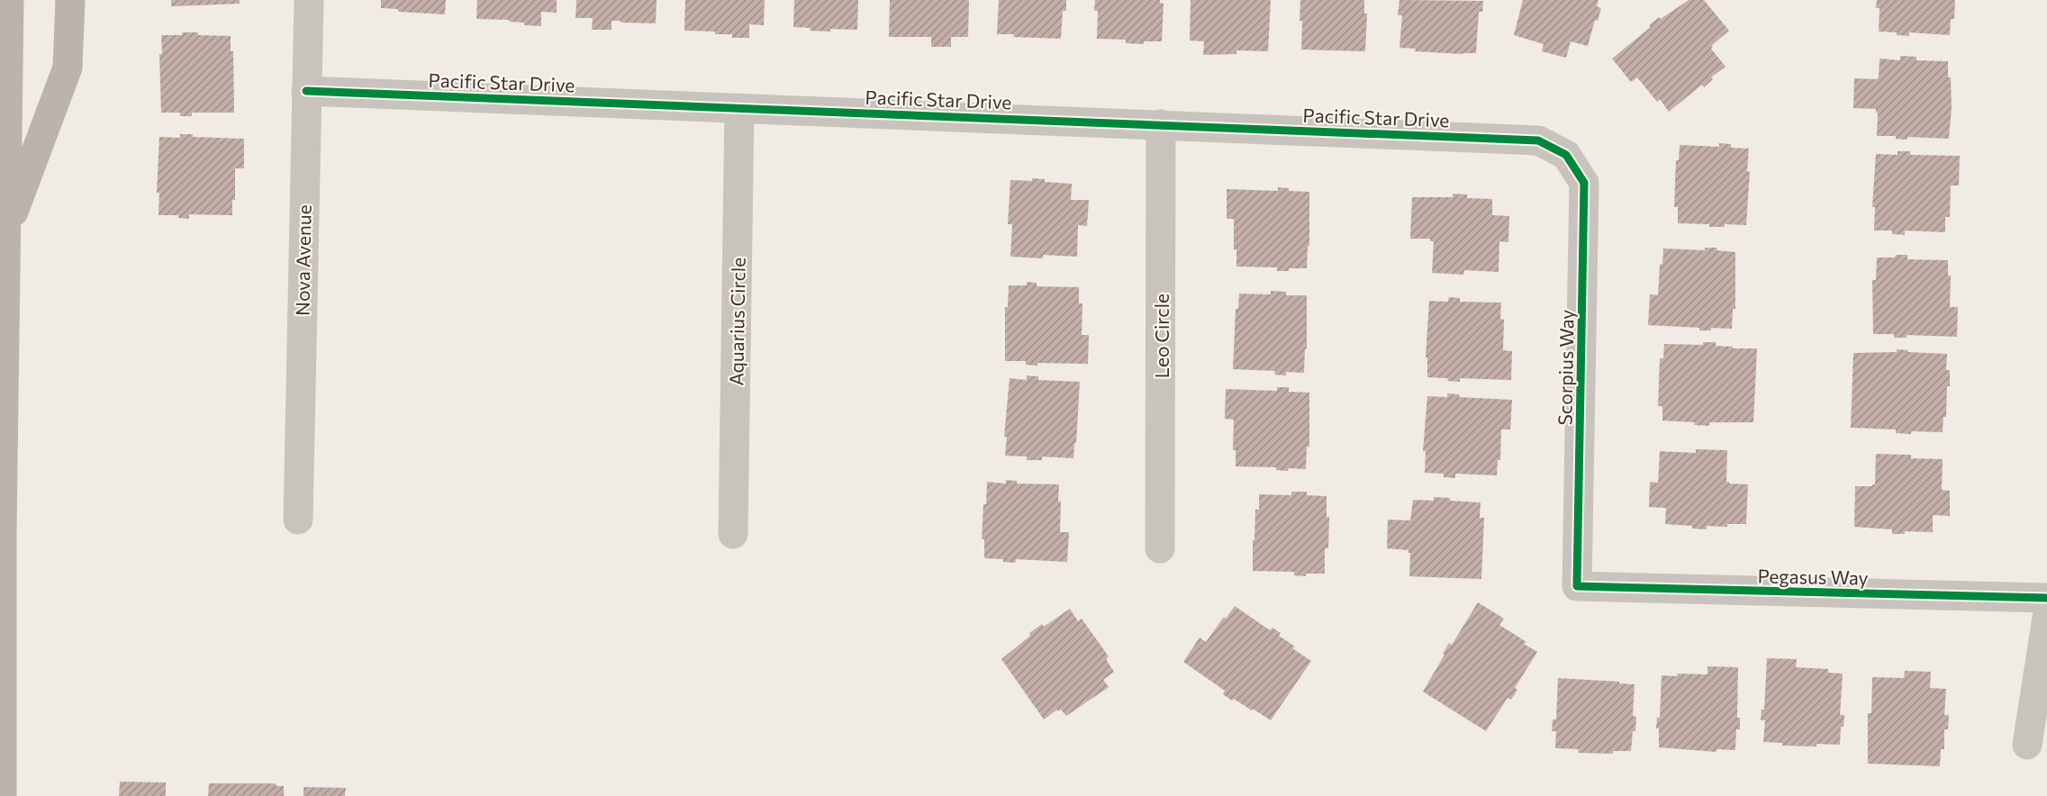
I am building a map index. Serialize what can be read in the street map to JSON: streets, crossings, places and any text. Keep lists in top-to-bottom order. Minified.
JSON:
{"streets":{"street":["Pacific Star Drive","Nova Avenue","Aquarius Circle","Leo Circle","Scorpius Way","Pegasus Way"]},"crossings":[["Pacific Star Drive","Nova Avenue"],["Pacific Star Drive","Aquarius Circle"],["Pacific Star Drive","Leo Circle"],["Pacific Star Drive","Scorpius Way"],["Scorpius Way","Pegasus Way"]]}
